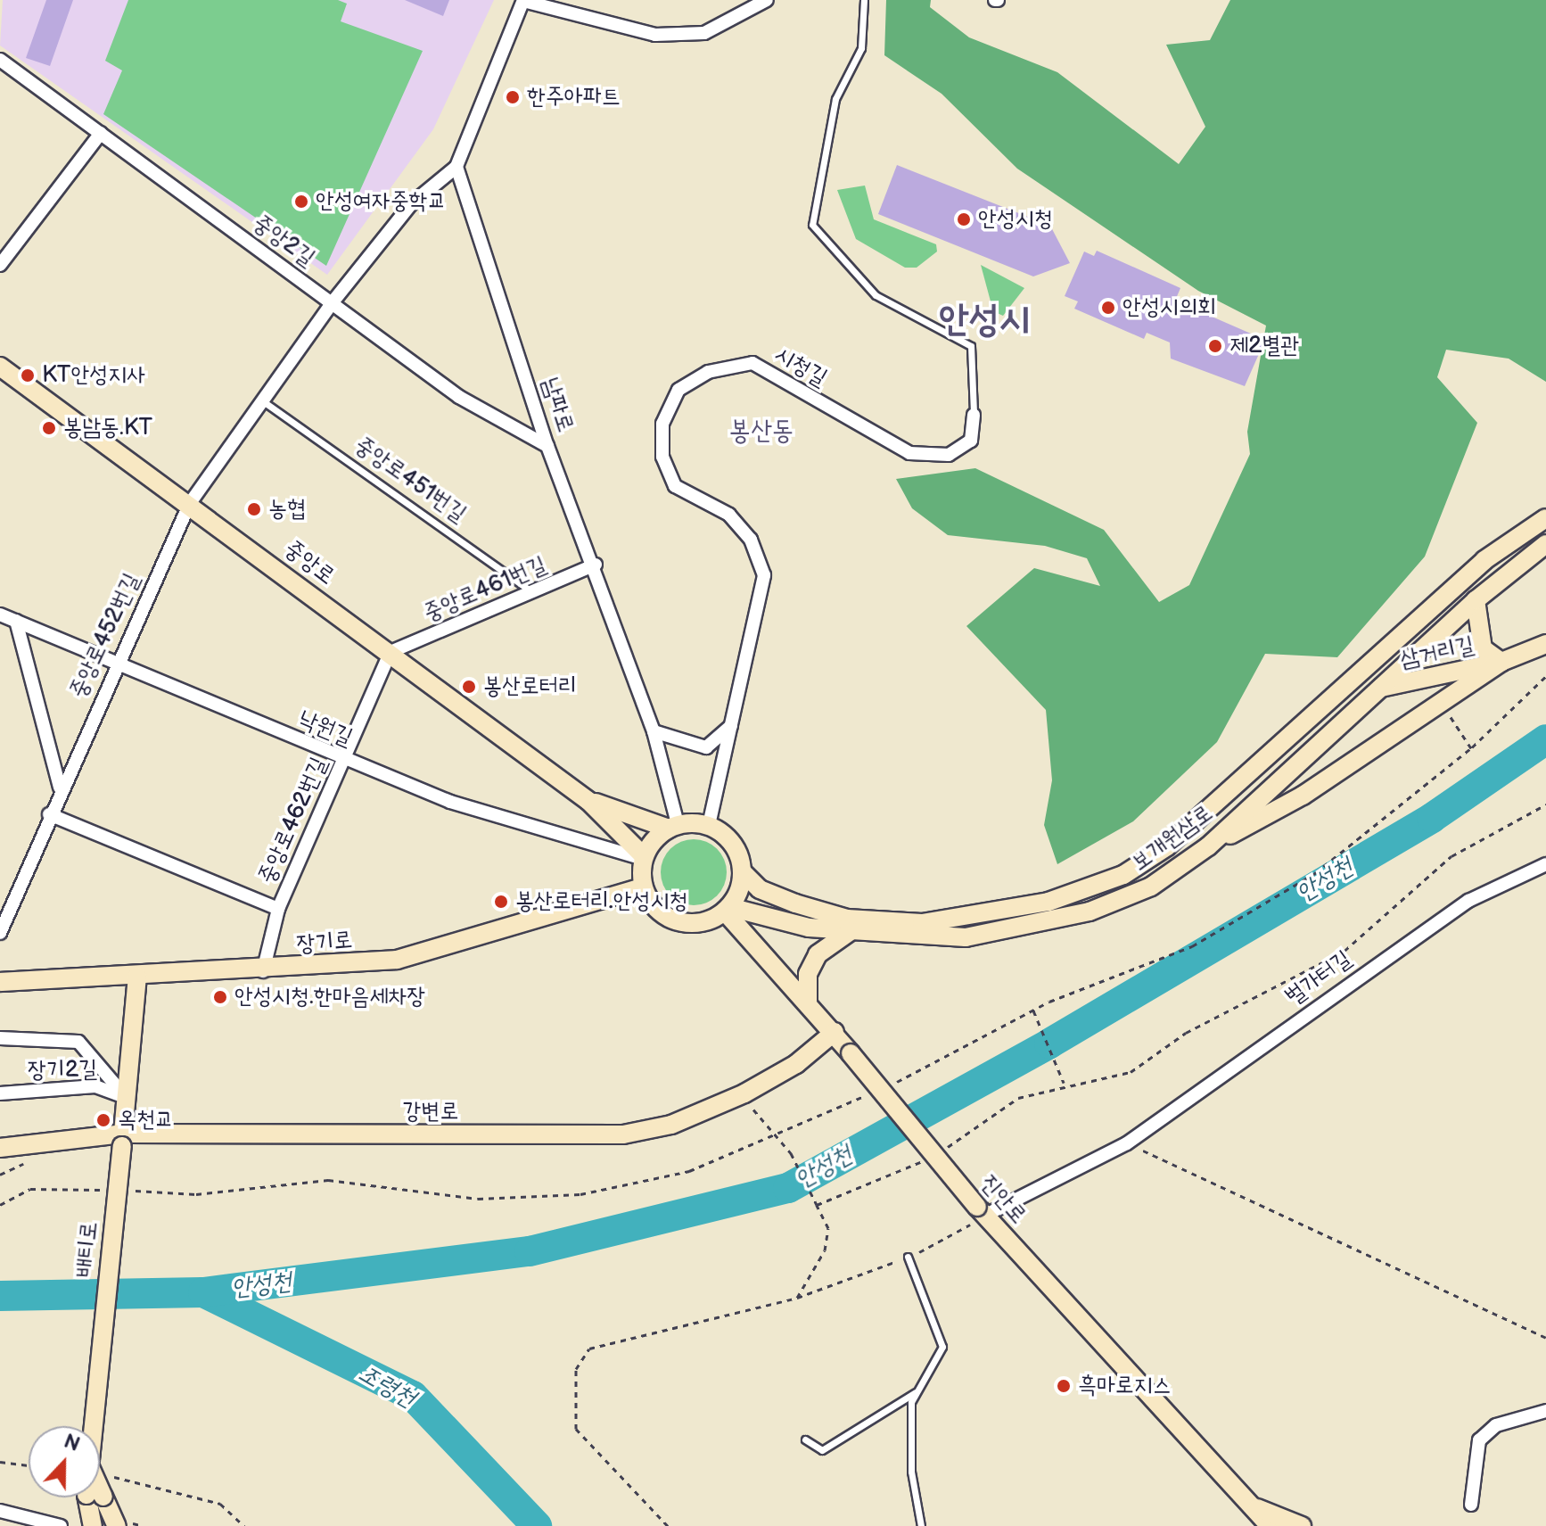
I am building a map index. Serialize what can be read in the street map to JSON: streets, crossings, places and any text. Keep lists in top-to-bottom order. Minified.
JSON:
{"streets":{"main road":["중앙로","삼거리길","보개원삼로","장기로","강변로","진안로","배티로"],"street":["중앙2길","시청길","남파로","중앙로461번길","중앙로452번길","낙원길","중앙로462번길","벌가터길","장기2길"],"lane":["중앙로451번길"]},"crossings":[["중앙2길","남파로"],["시청길","남파로"],["시청길","중앙로"],["시청길","낙원길"],["시청길","보개원삼로"],["시청길","장기로"],["시청길","진안로"],["남파로","중앙로"],["남파로","중앙로461번길"],["남파로","낙원길"],["남파로","보개원삼로"],["남파로","장기로"],["남파로","진안로"],["중앙로451번길","중앙로461번길"],["중앙로","중앙로461번길"],["중앙로","중앙로452번길"],["중앙로","낙원길"],["중앙로","중앙로462번길"],["중앙로","보개원삼로"],["중앙로","장기로"],["중앙로","진안로"],["중앙로461번길","중앙로462번길"],["중앙로452번길","낙원길"],["삼거리길","보개원삼로"],["낙원길","중앙로462번길"],["낙원길","보개원삼로"],["낙원길","장기로"],["낙원길","진안로"],["중앙로462번길","장기로"],["보개원삼로","장기로"],["보개원삼로","진안로"],["장기로","진안로"],["장기로","배티로"],["벌가터길","진안로"],["장기2길","배티로"],["강변로","진안로"],["강변로","배티로"]],"districts":["안성시","봉산동"],"water":["안성천","조령천"],"places":["한주아파트","안성여자중학교","안성시청","안성시의회","제2별관","KT안성지사","봉남동.KT","농협","봉산로터리","봉산로터리.안성시청","안성시청.한마음세차장","옥천교","흑마로지스"],"north":"top"}
